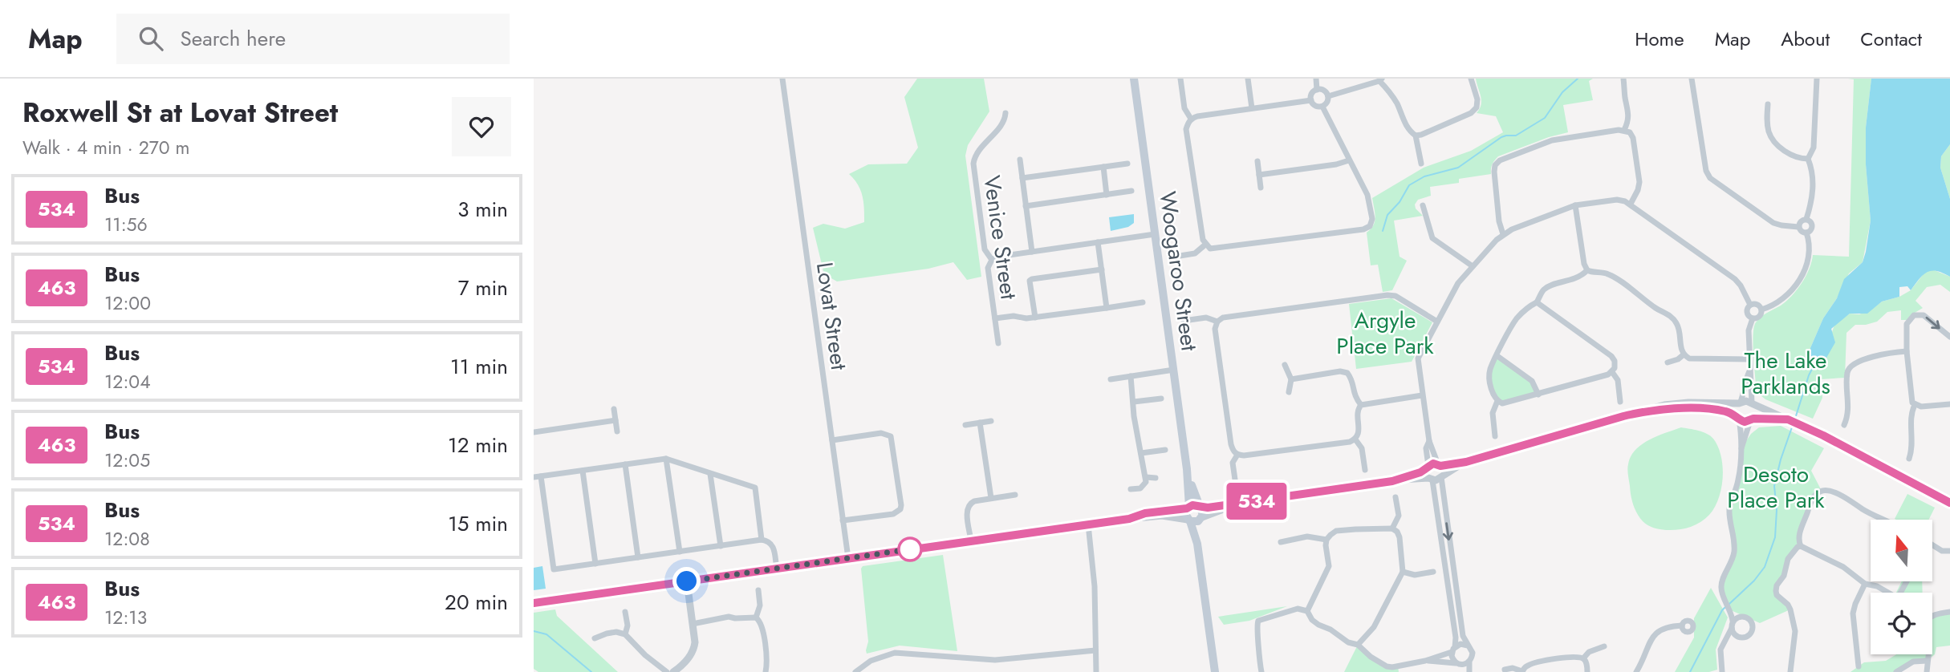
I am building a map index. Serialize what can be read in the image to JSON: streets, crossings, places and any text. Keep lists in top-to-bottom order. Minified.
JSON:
{"streets":{"main road":["Woogaroo Street"],"street":["Venice Street","Lovat Street"]},"parks":["Argyle Place Park","The Lake Parklands","Desoto Place Park"],"lines":["bus line 534"],"north":"top","page":{"header":"Map","search":"Search here","nav":["Home","Map","About","Contact"],"heading":["Roxwell St at Lovat Street","Walk · 4 min · 270 m"],"on_map":"534","list":[{"mark":"534","name":"Bus","note":"11:56","value":"3 min"},{"mark":"463","name":"Bus","note":"12:00","value":"7 min"},{"mark":"534","name":"Bus","note":"12:04","value":"11 min"},{"mark":"463","name":"Bus","note":"12:05","value":"12 min"},{"mark":"534","name":"Bus","note":"12:08","value":"15 min"},{"mark":"463","name":"Bus","note":"12:13","value":"20 min"}]}}
